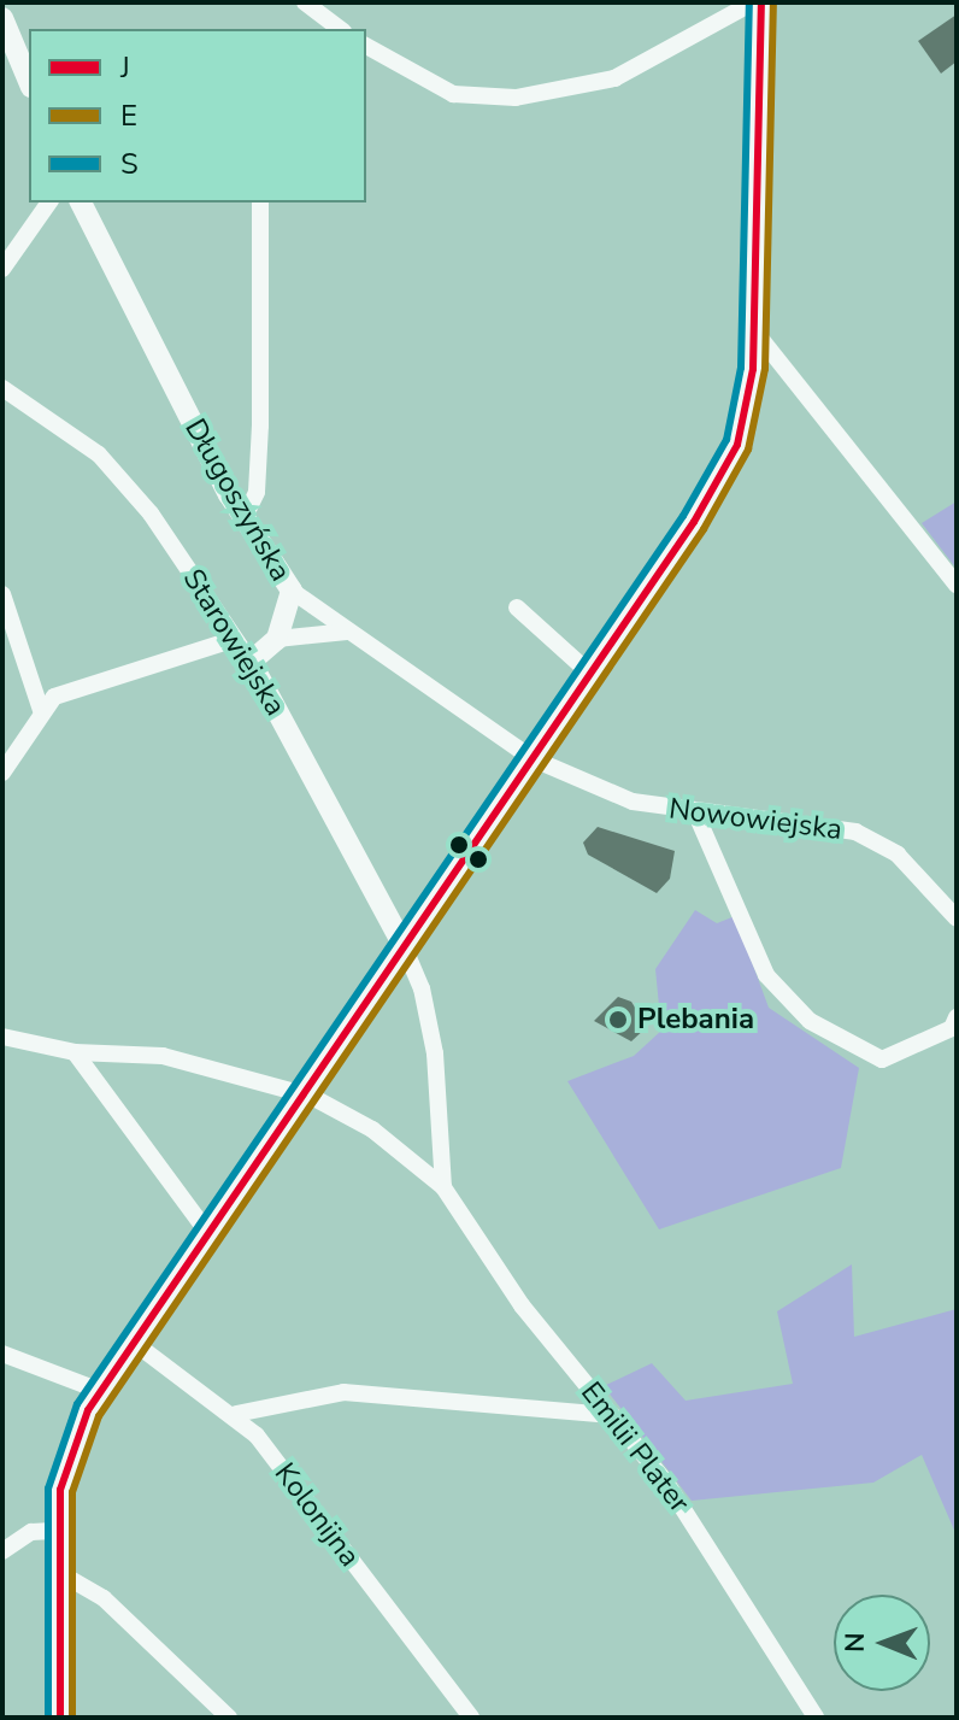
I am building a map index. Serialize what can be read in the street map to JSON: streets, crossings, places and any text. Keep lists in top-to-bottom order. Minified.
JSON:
{"streets":{"street":["Długoszyńska","Starowiejska","Nowowiejska","Emilii Plater","Kolonijna"]},"crossings":[["Długoszyńska","Nowowiejska"],["Starowiejska","Emilii Plater"]],"places":["Plebania"],"lines":["transit line J","transit line E","transit line S"],"legend":["J","E","S"],"north":"left"}
